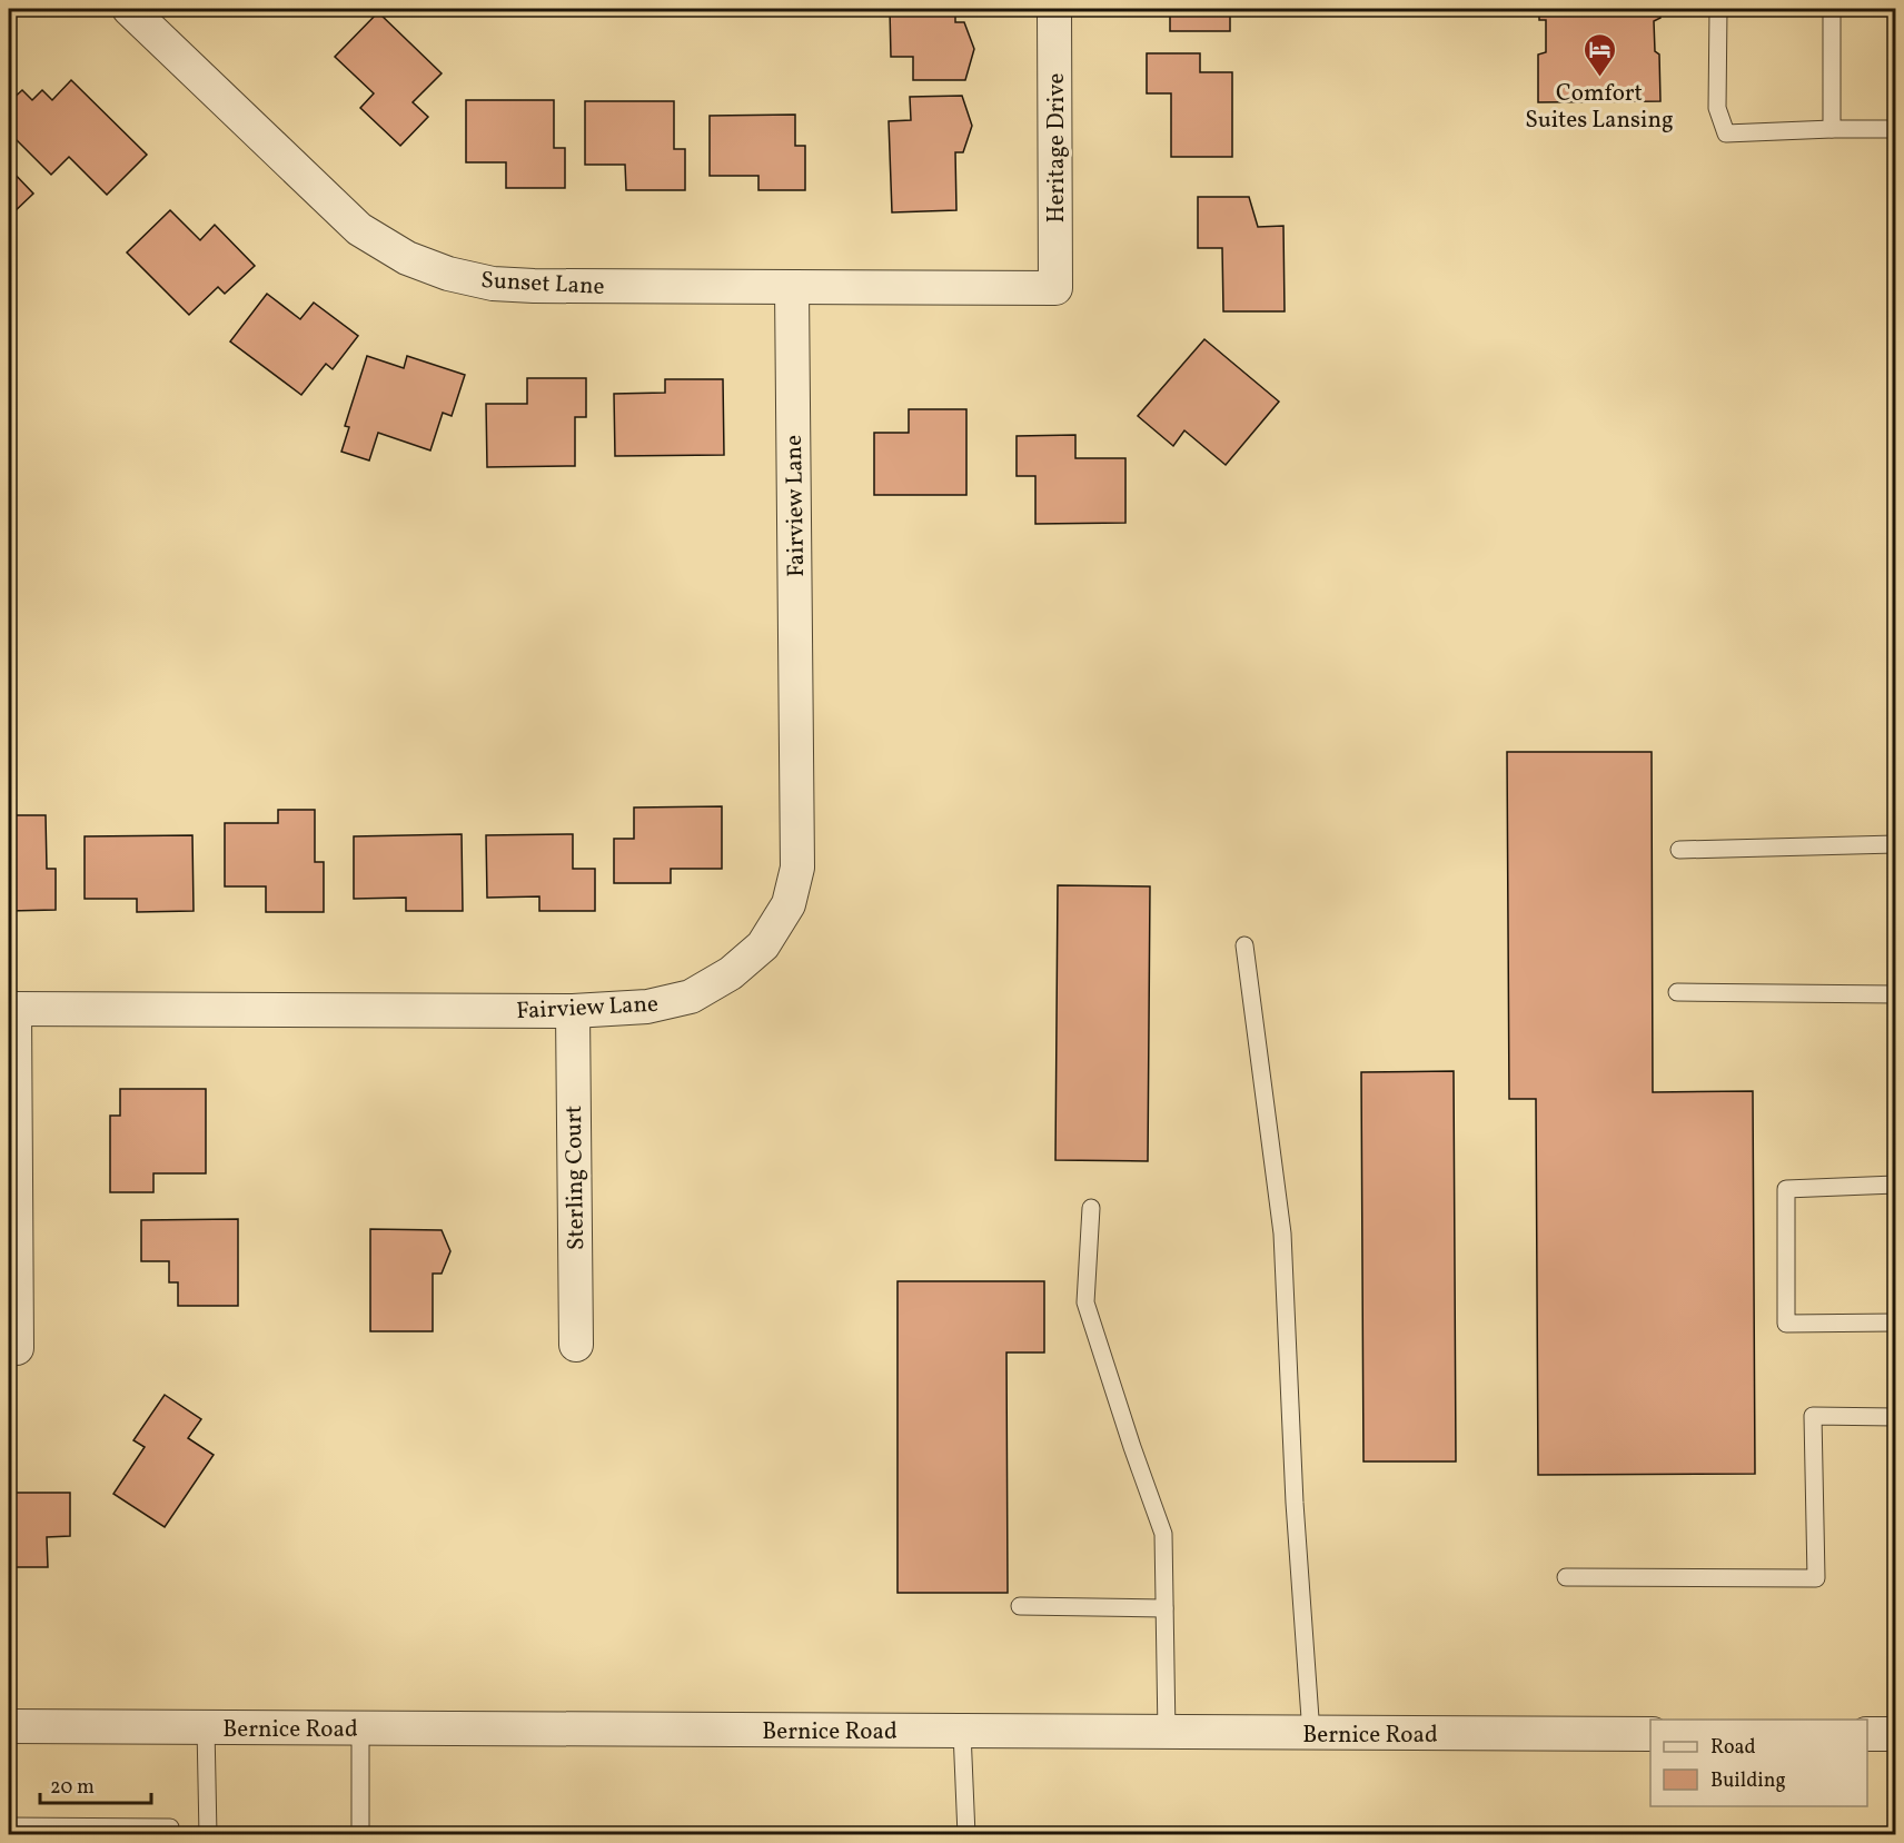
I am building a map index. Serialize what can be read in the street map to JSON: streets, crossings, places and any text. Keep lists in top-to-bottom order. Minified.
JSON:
{"streets":{"street":["Heritage Drive","Sunset Lane","Fairview Lane","Sterling Court","Bernice Road"]},"crossings":[["Heritage Drive","Sunset Lane"],["Sunset Lane","Fairview Lane"],["Fairview Lane","Sterling Court"]],"places":{"hotel":["Comfort Suites Lansing"]},"legend":["Road","Building"],"scale_bar":"20 m"}
